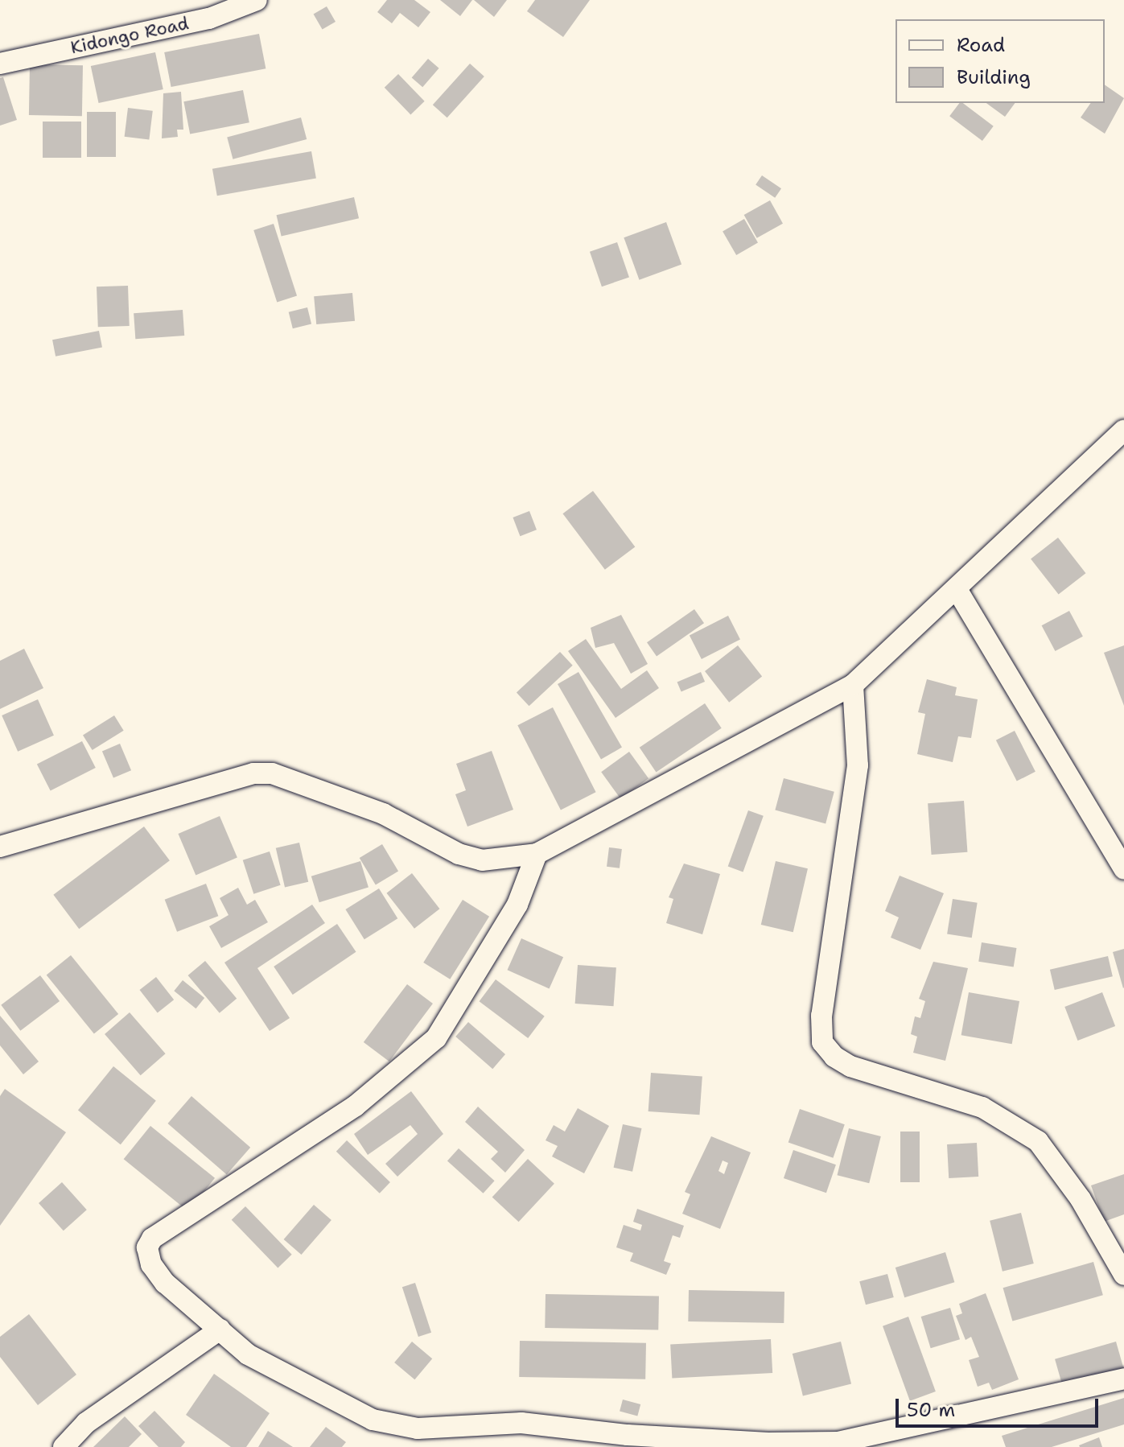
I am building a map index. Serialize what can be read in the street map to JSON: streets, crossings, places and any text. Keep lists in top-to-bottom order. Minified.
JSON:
{"streets":{"street":["Kidongo Road"]},"legend":["Road","Building"],"scale_bar":"50 m"}
